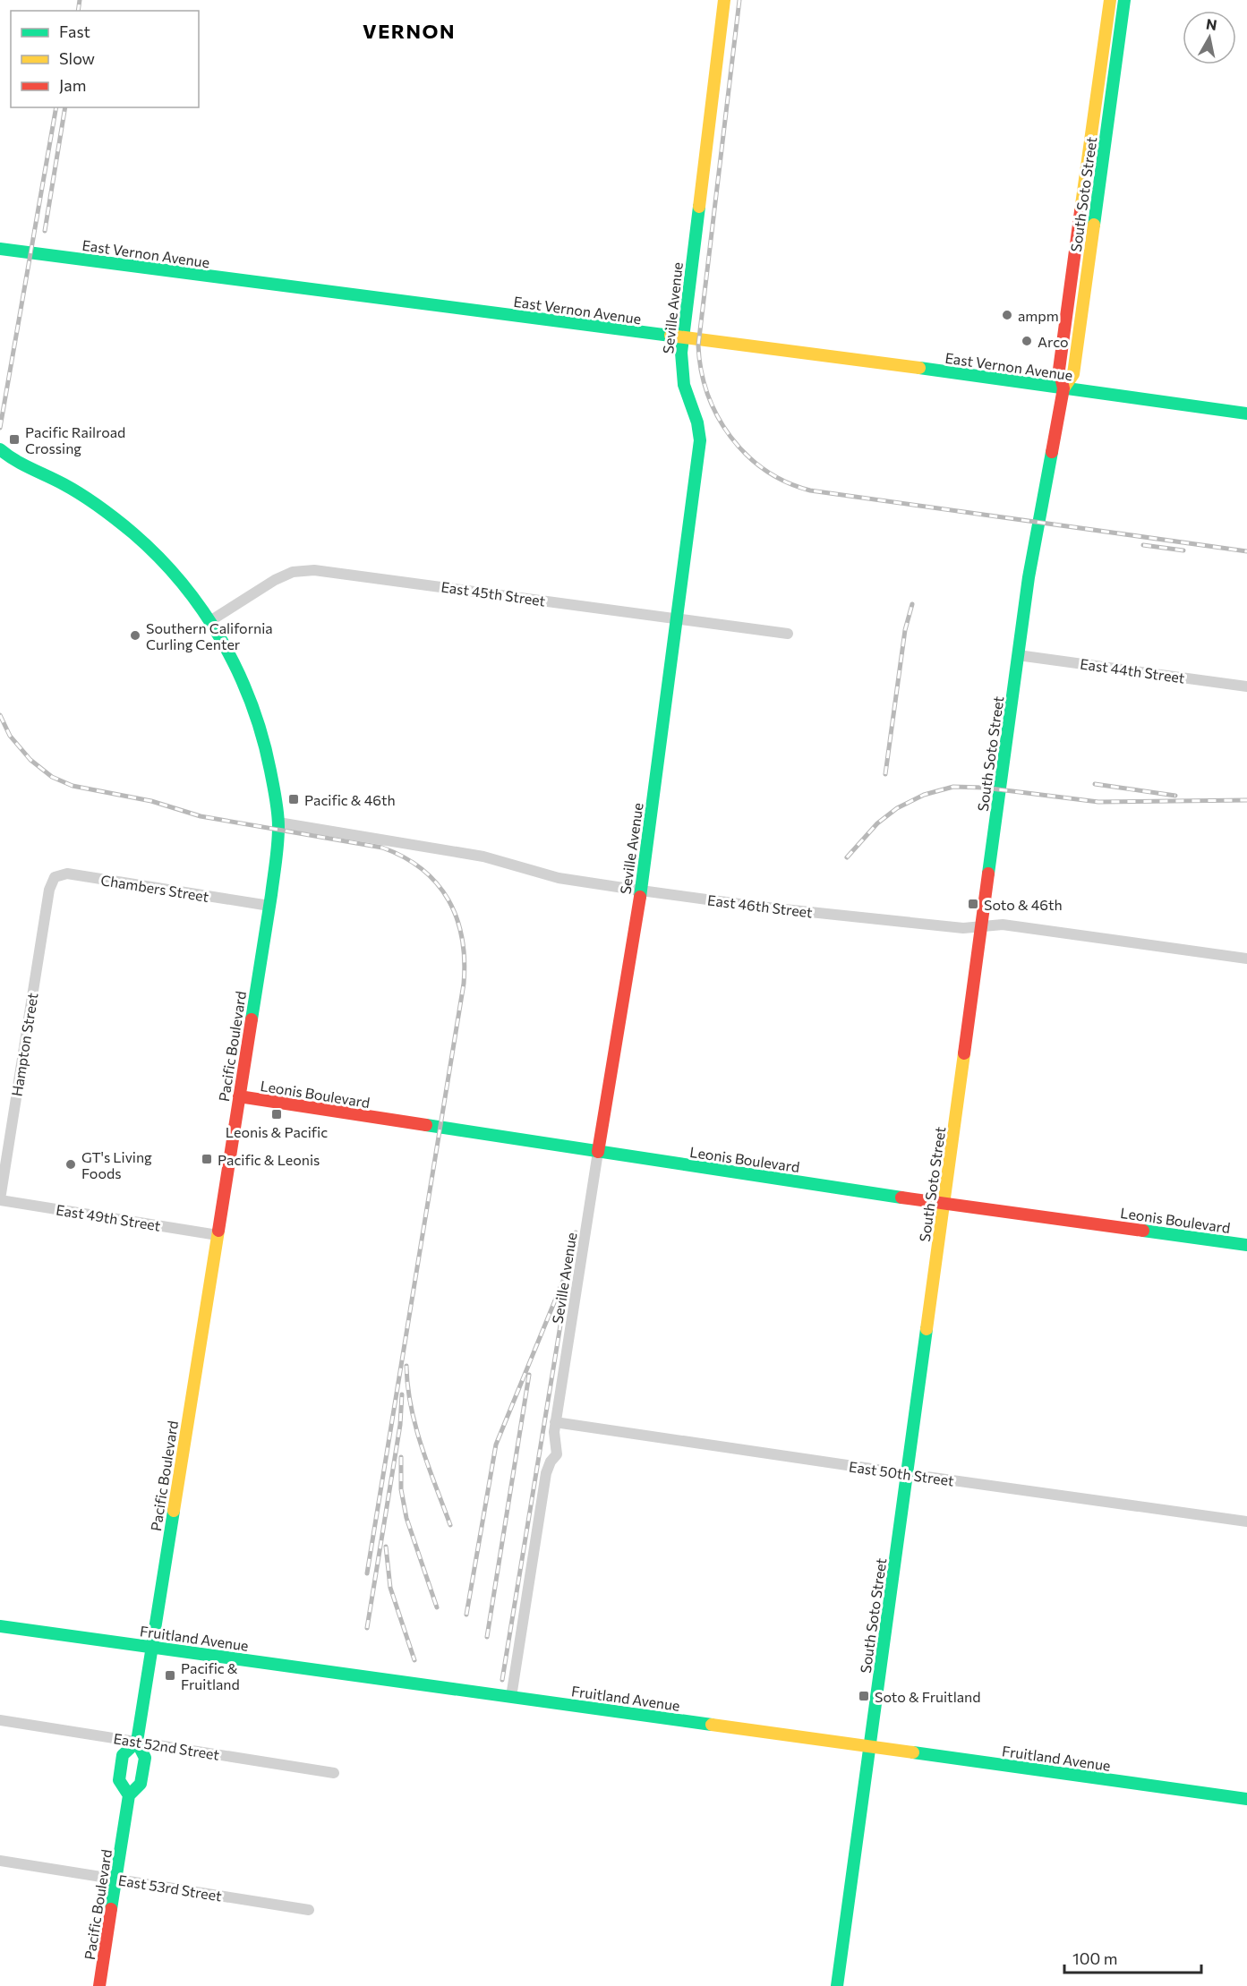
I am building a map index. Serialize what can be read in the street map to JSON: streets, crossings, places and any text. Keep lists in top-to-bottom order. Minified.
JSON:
{"streets":{"main road":["South Soto Street","East Vernon Avenue","Seville Avenue","Pacific Boulevard","Leonis Boulevard","Fruitland Avenue"],"street":["East 45th Street","East 44th Street","Chambers Street","East 46th Street","Hampton Street","East 49th Street","East 50th Street","East 52nd Street","East 53rd Street"]},"crossings":[["South Soto Street","East Vernon Avenue"],["South Soto Street","East 44th Street"],["South Soto Street","East 46th Street"],["South Soto Street","Leonis Boulevard"],["South Soto Street","East 50th Street"],["South Soto Street","Fruitland Avenue"],["East Vernon Avenue","Seville Avenue"],["Seville Avenue","East 45th Street"],["Seville Avenue","East 46th Street"],["Seville Avenue","Leonis Boulevard"],["Seville Avenue","East 50th Street"],["Seville Avenue","Fruitland Avenue"],["East 45th Street","Pacific Boulevard"],["Chambers Street","Hampton Street"],["Chambers Street","Pacific Boulevard"],["East 46th Street","Pacific Boulevard"],["Hampton Street","East 49th Street"],["Pacific Boulevard","Leonis Boulevard"],["Pacific Boulevard","East 49th Street"],["Pacific Boulevard","Fruitland Avenue"],["Pacific Boulevard","East 52nd Street"],["Pacific Boulevard","East 53rd Street"]],"districts":["VERNON"],"places":{"other":["ampm","Arco","Southern California Curling Center","GT's Living Foods"],"transit":["Pacific Railroad Crossing","Pacific & 46th","Soto & 46th","Leonis & Pacific","Pacific & Leonis","Pacific & Fruitland","Soto & Fruitland"]},"legend":["Fast","Slow","Jam"],"scale_bar":"100 m","north":"top"}
